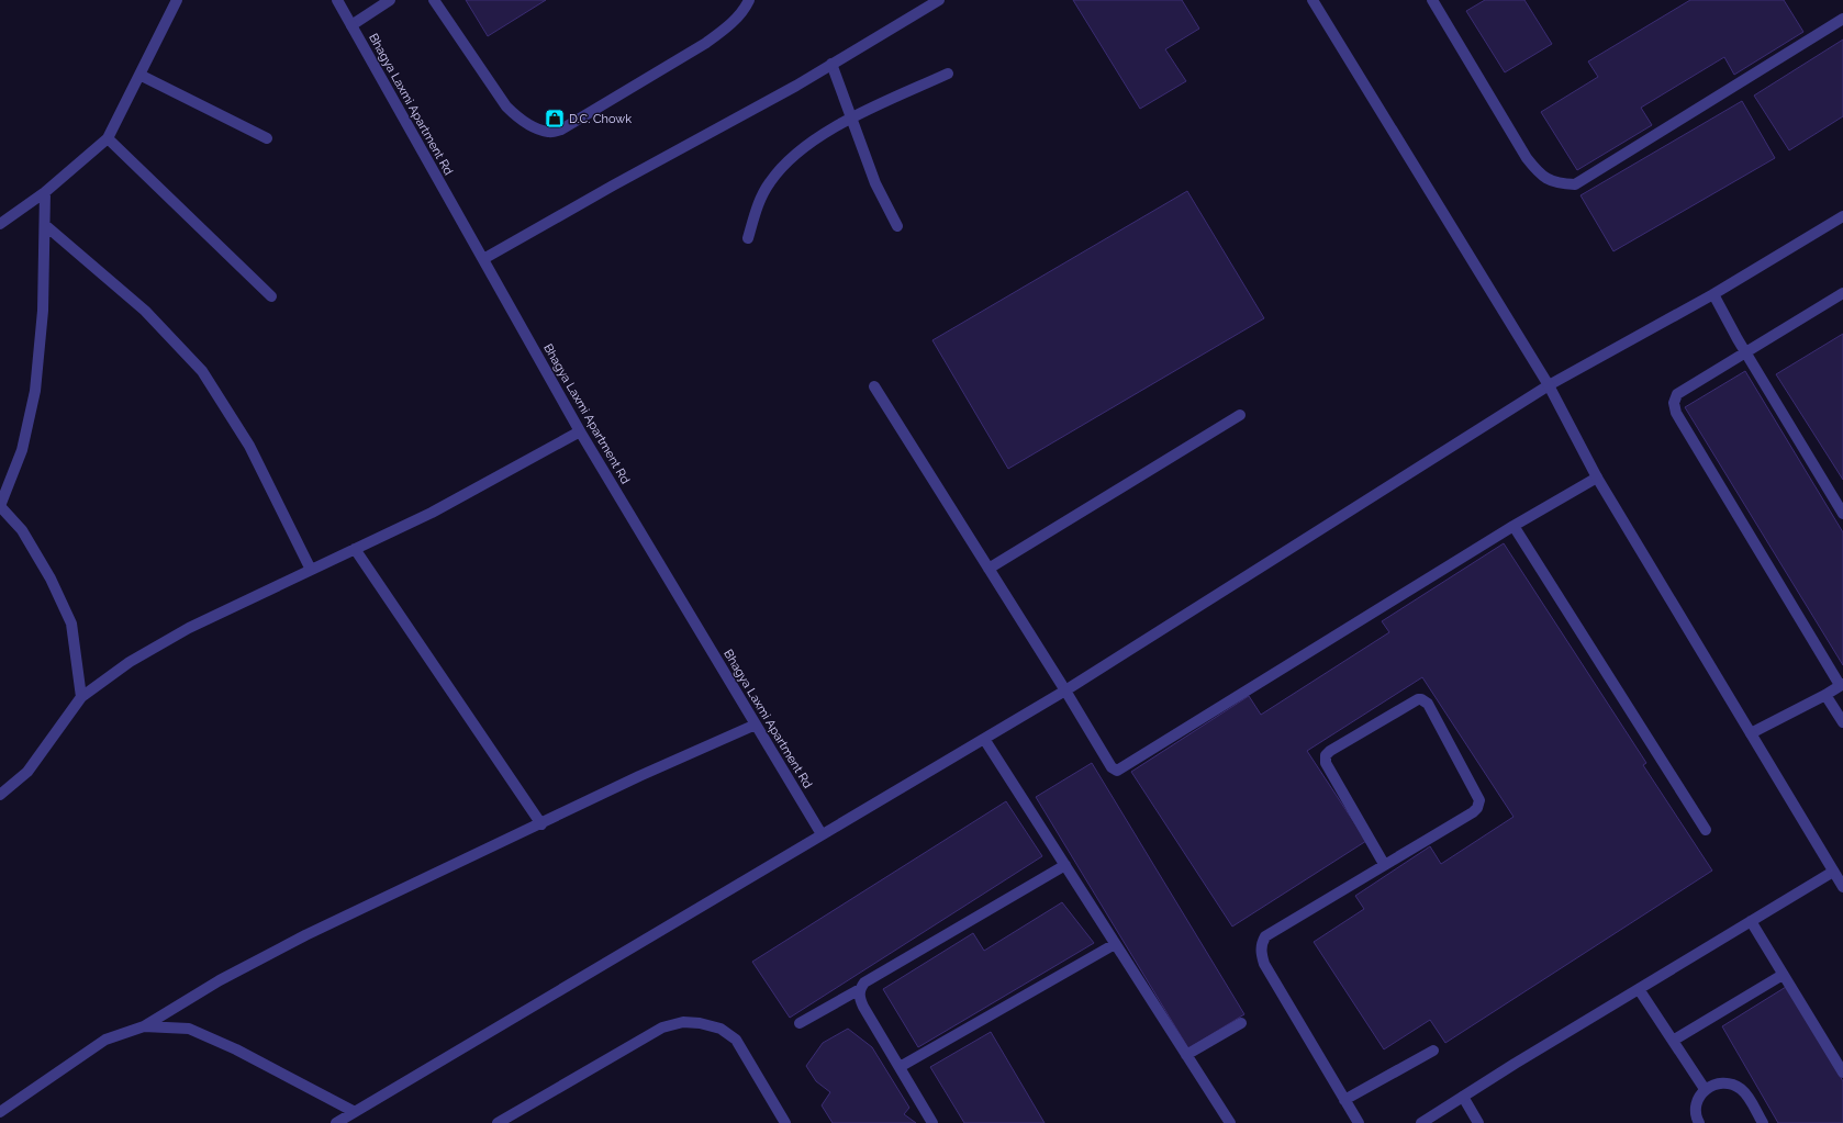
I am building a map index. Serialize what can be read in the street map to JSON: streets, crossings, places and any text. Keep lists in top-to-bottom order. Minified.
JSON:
{"streets":{"street":["Bhagya Laxmi Apartment Rd"]},"places":{"shop":["D.C. Chowk"]}}
